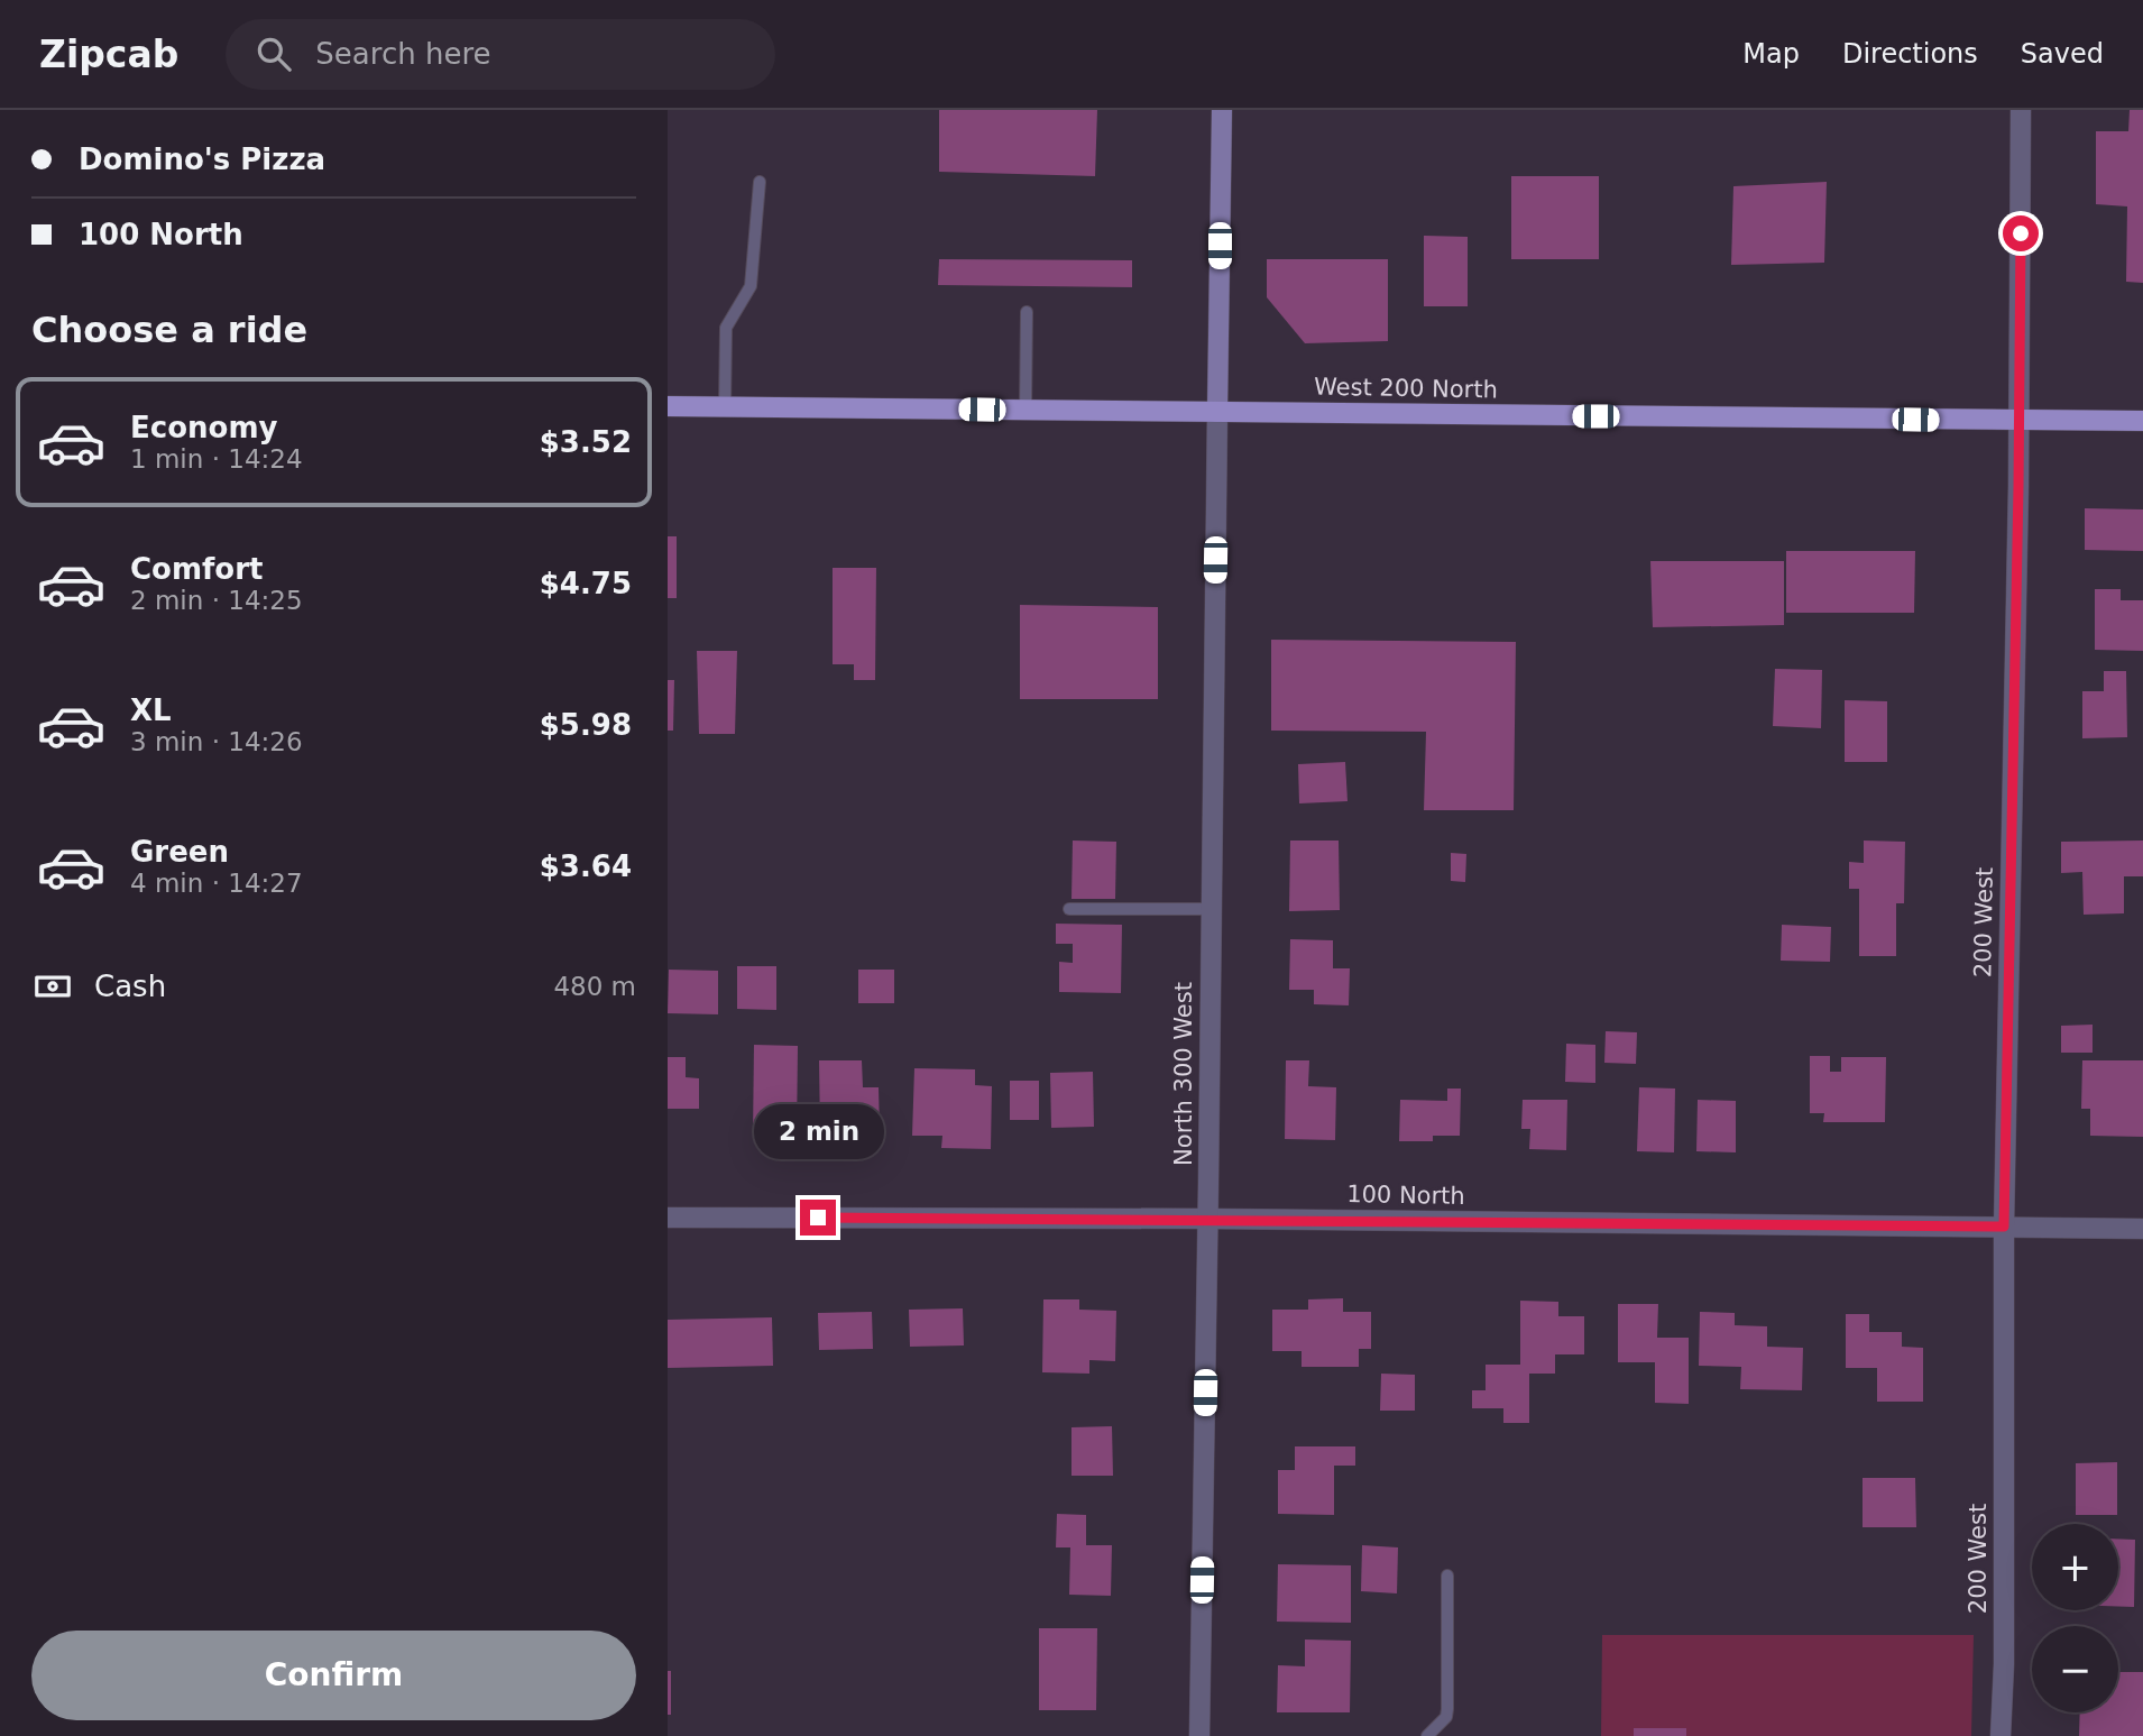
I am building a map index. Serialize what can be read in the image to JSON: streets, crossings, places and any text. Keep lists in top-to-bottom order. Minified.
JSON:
{"streets":{"main road":["West 200 North"],"street":["200 West","North 300 West","100 North"]},"crossings":[["West 200 North","200 West"],["West 200 North","North 300 West"],["200 West","100 North"],["North 300 West","100 North"]],"page":{"header":"Zipcab","search":"Search here","nav":["Map","Directions","Saved"],"banner":["Domino's Pizza","100 North"],"heading":"Choose a ride","list":[{"name":"Economy","note":"1 min · 14:24","value":"$3.52"},{"name":"Comfort","note":"2 min · 14:25","value":"$4.75"},{"name":"XL","note":"3 min · 14:26","value":"$5.98"},{"name":"Green","note":"4 min · 14:27","value":"$3.64"}],"pay":["Cash","480 m"],"bubble":"2 min","map_buttons":["+","−"],"buttons":"Confirm"}}
